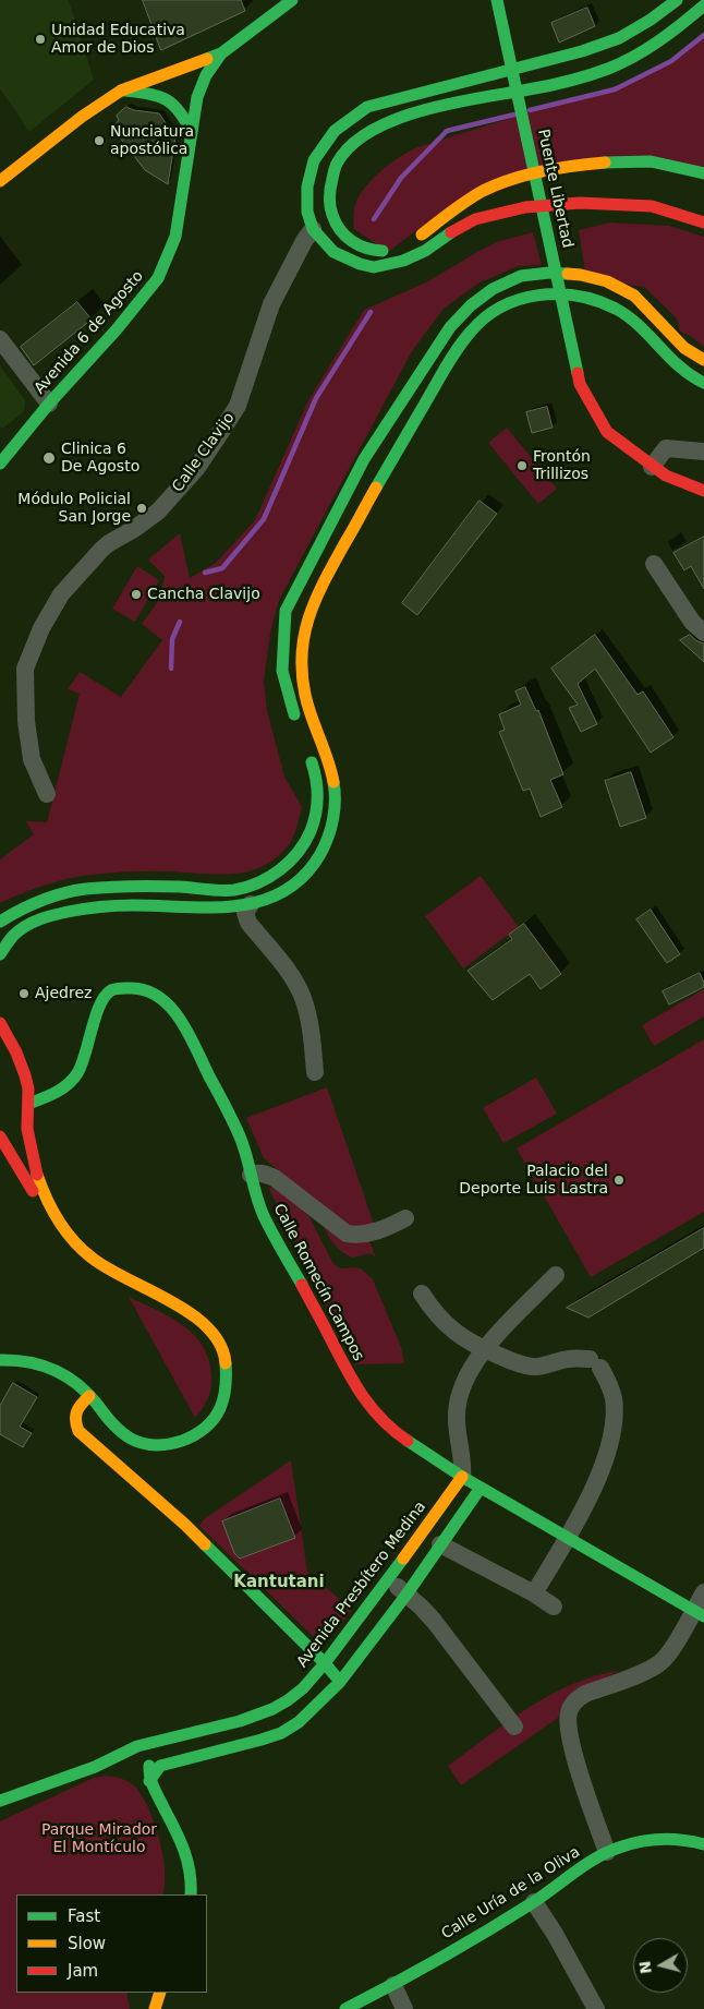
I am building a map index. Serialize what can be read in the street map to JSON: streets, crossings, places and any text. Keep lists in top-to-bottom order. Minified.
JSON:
{"streets":{"main road":["Puente Libertad","Avenida 6 de Agosto","Calle Romecín Campos","Avenida Presbítero Medina","Calle Uría de la Oliva"],"street":["Calle Clavijo"]},"crossings":[["Calle Romecín Campos","Avenida Presbítero Medina"]],"districts":["Kantutani"],"parks":["Parque Mirador El Montículo"],"places":["Unidad Educativa Amor de Dios","Nunciatura apostólica","Clinica 6 De Agosto","Frontón Trillizos","Módulo Policial San Jorge","Cancha Clavijo","Ajedrez","Palacio del Deporte Luis Lastra"],"legend":["Fast","Slow","Jam"],"north":"left"}
